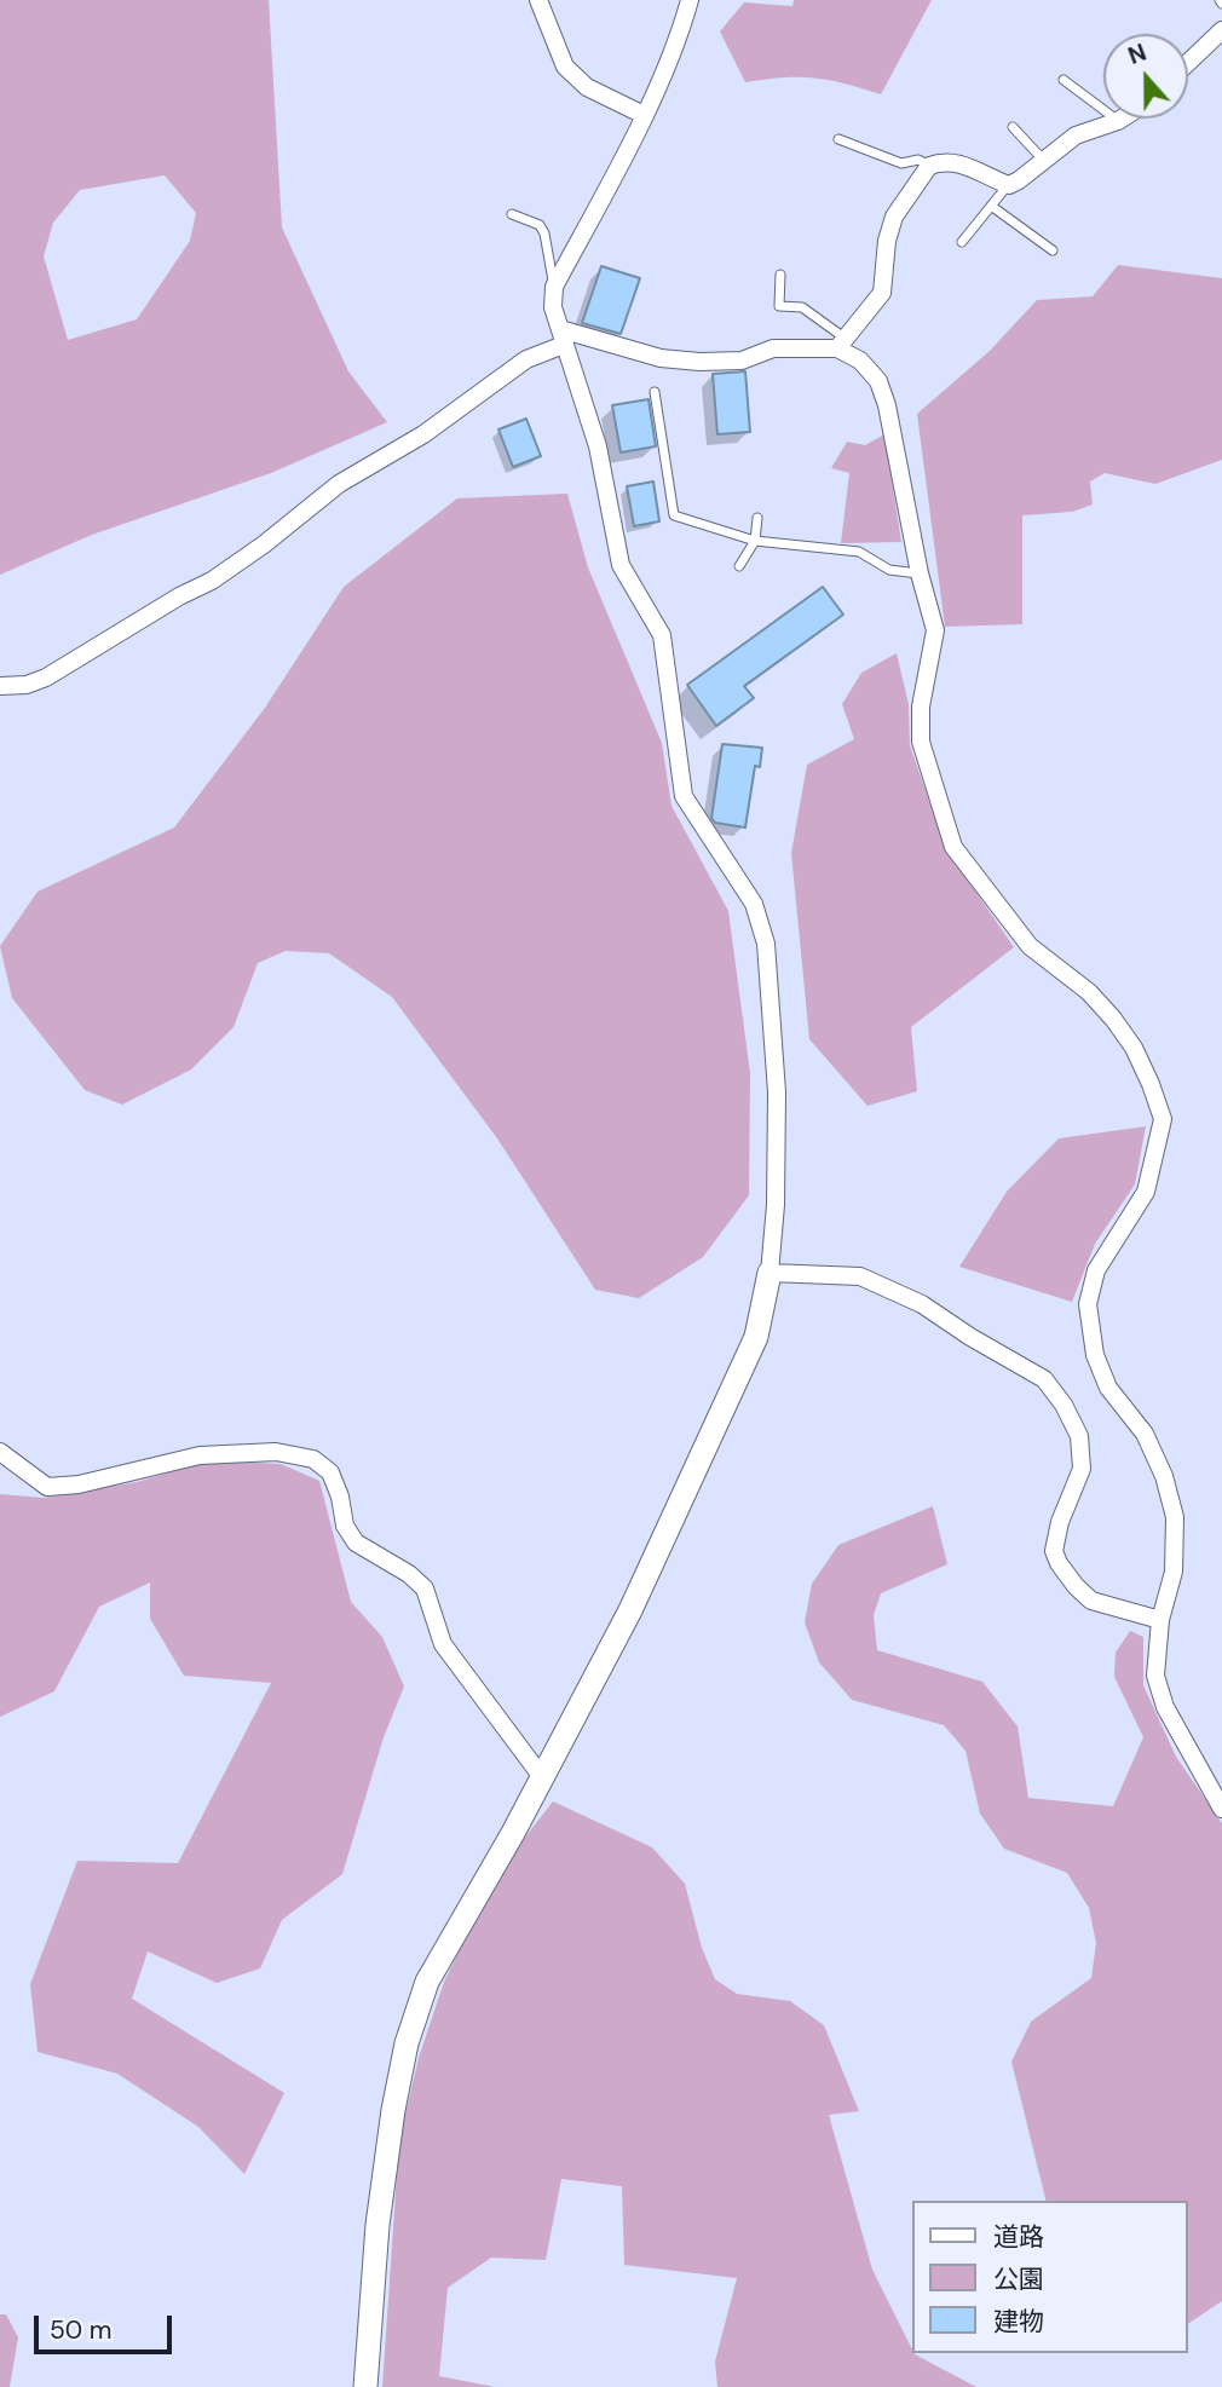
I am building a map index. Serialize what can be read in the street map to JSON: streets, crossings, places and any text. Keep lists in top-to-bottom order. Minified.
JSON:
{"legend":["道路","公園","建物"],"scale_bar":"50 m","north":"top"}
